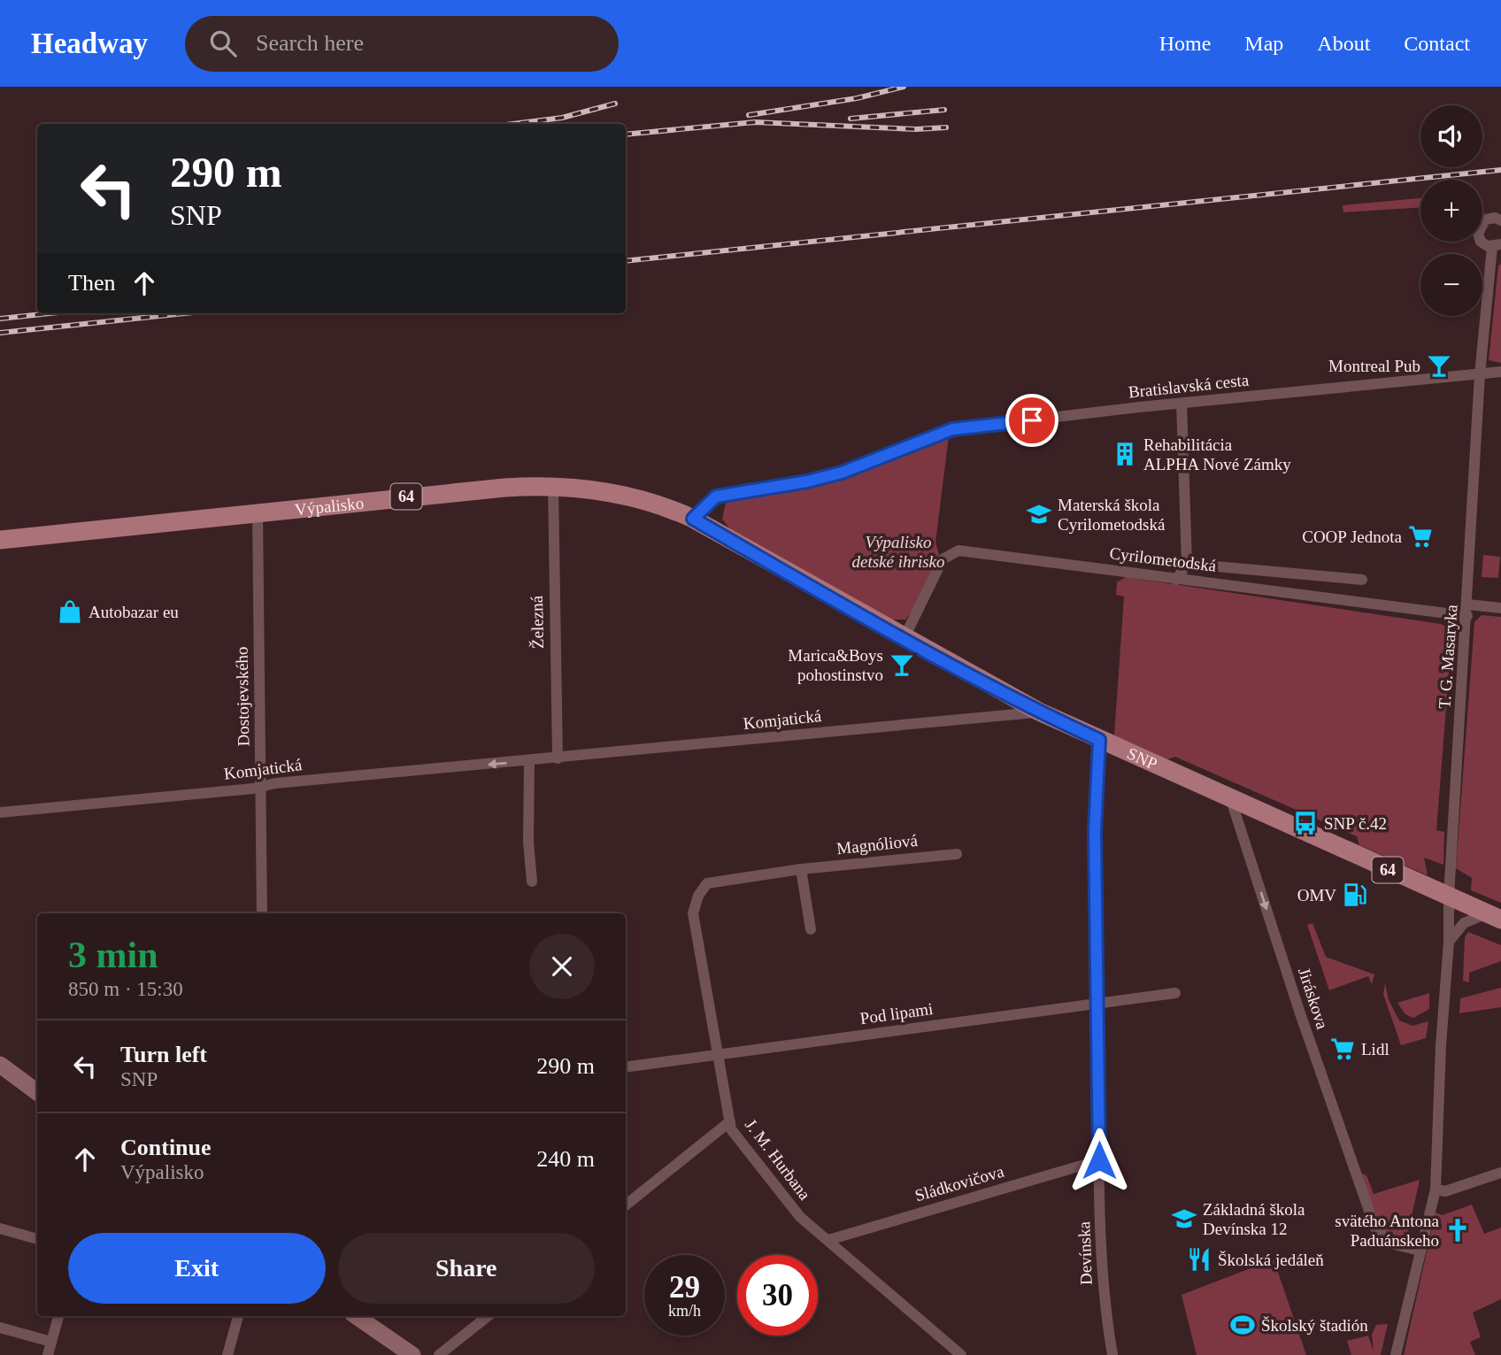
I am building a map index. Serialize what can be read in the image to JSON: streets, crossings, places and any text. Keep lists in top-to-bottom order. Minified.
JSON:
{"streets":{"main road":["64","Výpalisko","SNP"],"street":["Bratislavská cesta","Cyrilometodská","Železná","T. G. Masaryka","Dostojevského","Komjatická","Magnóliová","Jiráskova","Pod lipami","J. M. Hurbana","Sládkovičova","Devínska"]},"crossings":[["Bratislavská cesta","Výpalisko"],["Bratislavská cesta","T. G. Masaryka"],["Výpalisko","Železná"],["Výpalisko","Dostojevského"],["Výpalisko","SNP"],["Cyrilometodská","T. G. Masaryka"],["Cyrilometodská","SNP"],["Železná","Komjatická"],["T. G. Masaryka","SNP"],["T. G. Masaryka","Jiráskova"],["Dostojevského","Komjatická"],["Komjatická","SNP"],["SNP","Jiráskova"],["SNP","Devínska"],["Magnóliová","J. M. Hurbana"],["Pod lipami","J. M. Hurbana"],["Pod lipami","Devínska"],["J. M. Hurbana","Sládkovičova"],["Sládkovičova","Devínska"]],"one_way":["Jiráskova"],"parks":["Výpalisko detské ihrisko"],"places":{"bar":["Montreal Pub","Marica&Boys pohostinstvo"],"building":["Rehabilitácia ALPHA Nové Zámky"],"school or university":["Materská škola Cyrilometodská","Základná škola Devínska 12"],"supermarket":["COOP Jednota","Lidl"],"shop":["Autobazar eu"],"bus stop":["SNP č.42"],"fuel station":["OMV"],"church":["svätého Antona Paduánskeho"],"restaurant":["Školská jedáleň"],"sports":["Školský štadión"]},"page":{"header":"Headway","search":"Search here","nav":["Home","Map","About","Contact"],"map_buttons":["+","−"],"turn":["290 m","SNP"],"then":"Then","heading":["3 min","850 m · 15:30"],"list":[{"name":"Turn left","note":"SNP","value":"290 m"},{"name":"Continue","note":"Výpalisko","value":"240 m"}],"buttons":["Exit","Share"],"speed":"29 km/h","limit":"30"}}
